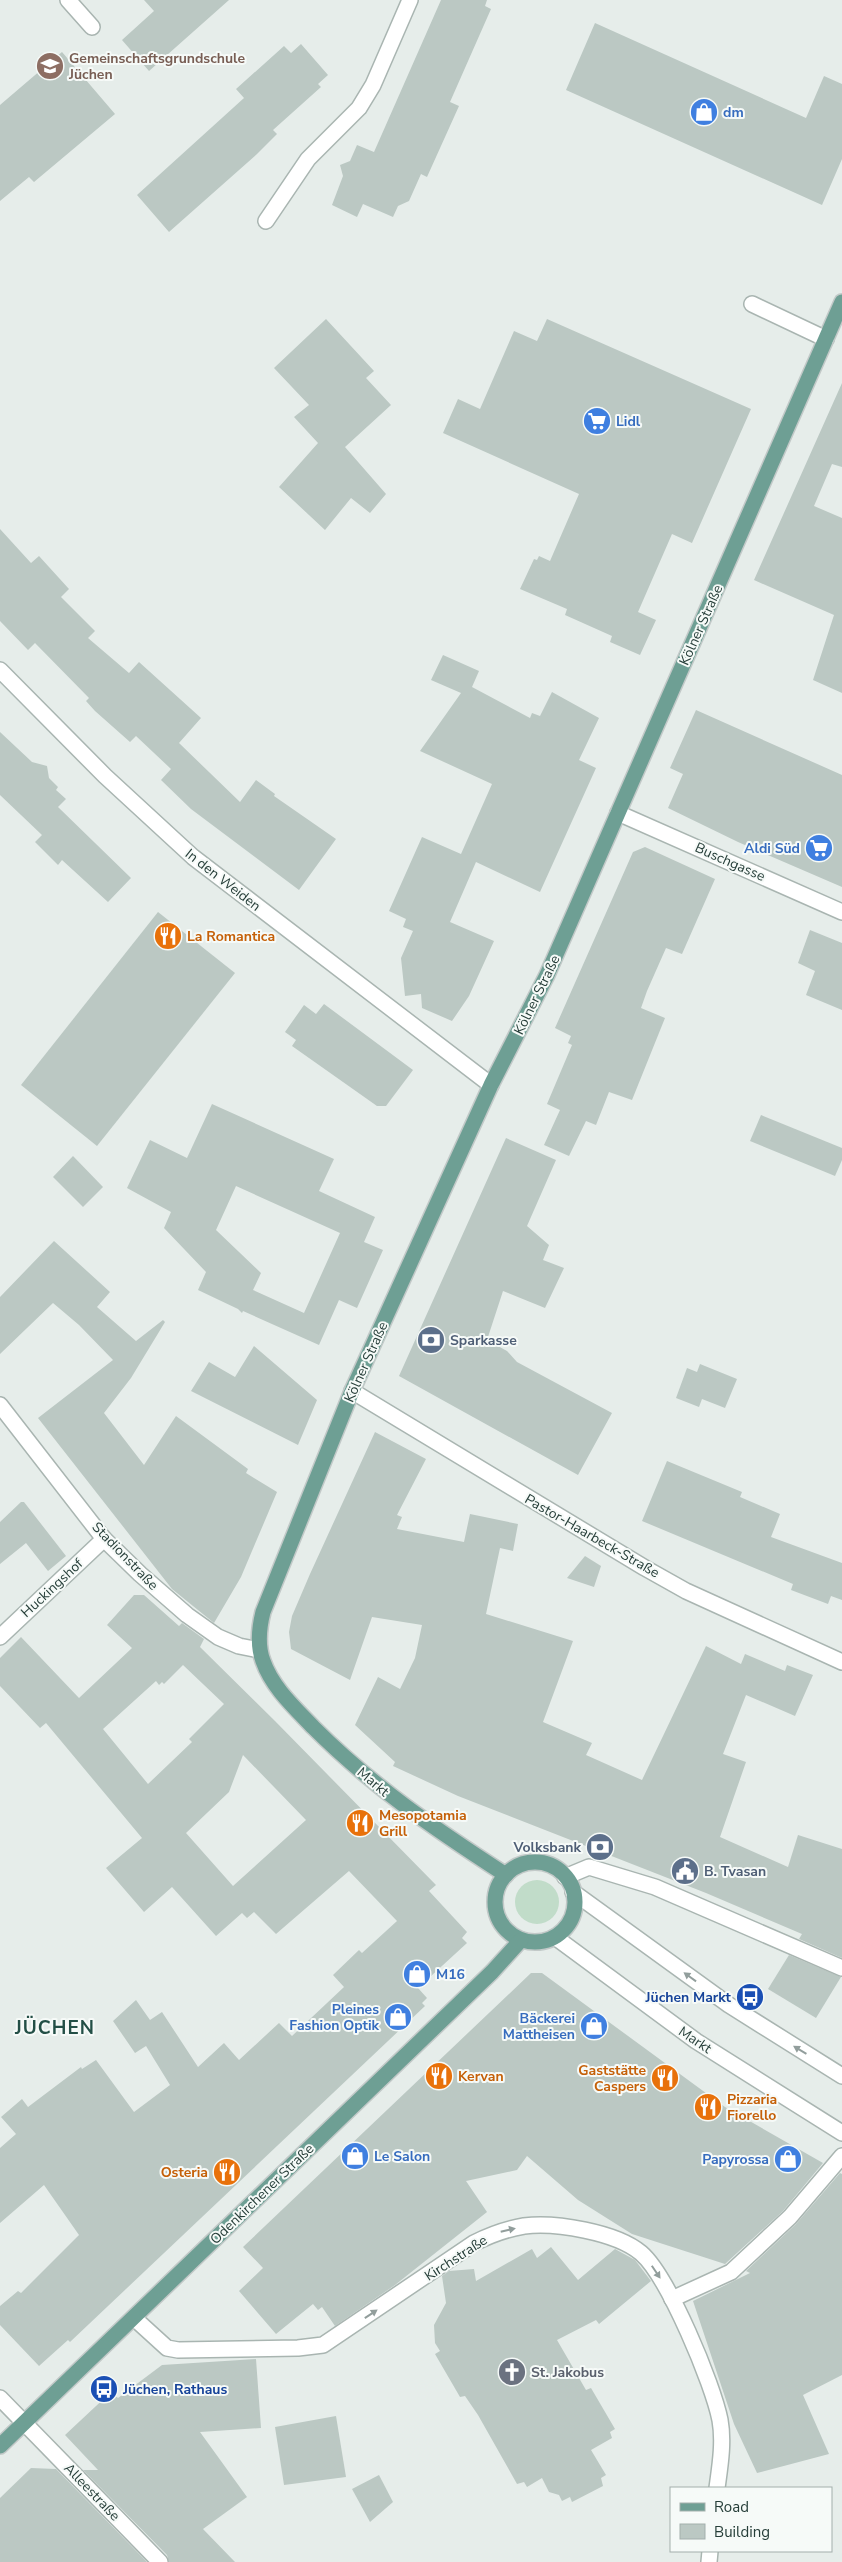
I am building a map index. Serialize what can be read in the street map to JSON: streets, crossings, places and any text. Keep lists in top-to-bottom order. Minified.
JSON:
{"streets":{"main road":["Kölner Straße","Markt","Odenkirchener Straße"],"street":["Buschgasse","In den Weiden","Pastor-Haarbeck-Straße","Stadionstraße","Huckingshof","Kirchstraße","Alleestraße"]},"crossings":[["Kölner Straße","Buschgasse"],["Kölner Straße","In den Weiden"],["Kölner Straße","Pastor-Haarbeck-Straße"],["Kölner Straße","Stadionstraße"],["Kölner Straße","Markt"],["Stadionstraße","Huckingshof"],["Markt","Odenkirchener Straße"],["Odenkirchener Straße","Kirchstraße"],["Odenkirchener Straße","Alleestraße"]],"one_way":["Kirchstraße"],"districts":["JÜCHEN"],"places":{"school or university":["Gemeinschaftsgrundschule Jüchen"],"shop":["dm","M16","Pleines Fashion Optik","Bäckerei Mattheisen","Le Salon","Papyrossa"],"supermarket":["Lidl","Aldi Süd"],"restaurant":["La Romantica","Mesopotamia Grill","Kervan","Gaststätte Caspers","Pizzaria Fiorello","Osteria"],"bank":["Sparkasse","Volksbank"],"public building":["B. Tvasan"],"bus stop":["Jüchen Markt","Jüchen, Rathaus"],"church":["St. Jakobus"]},"legend":["Road","Building"]}
